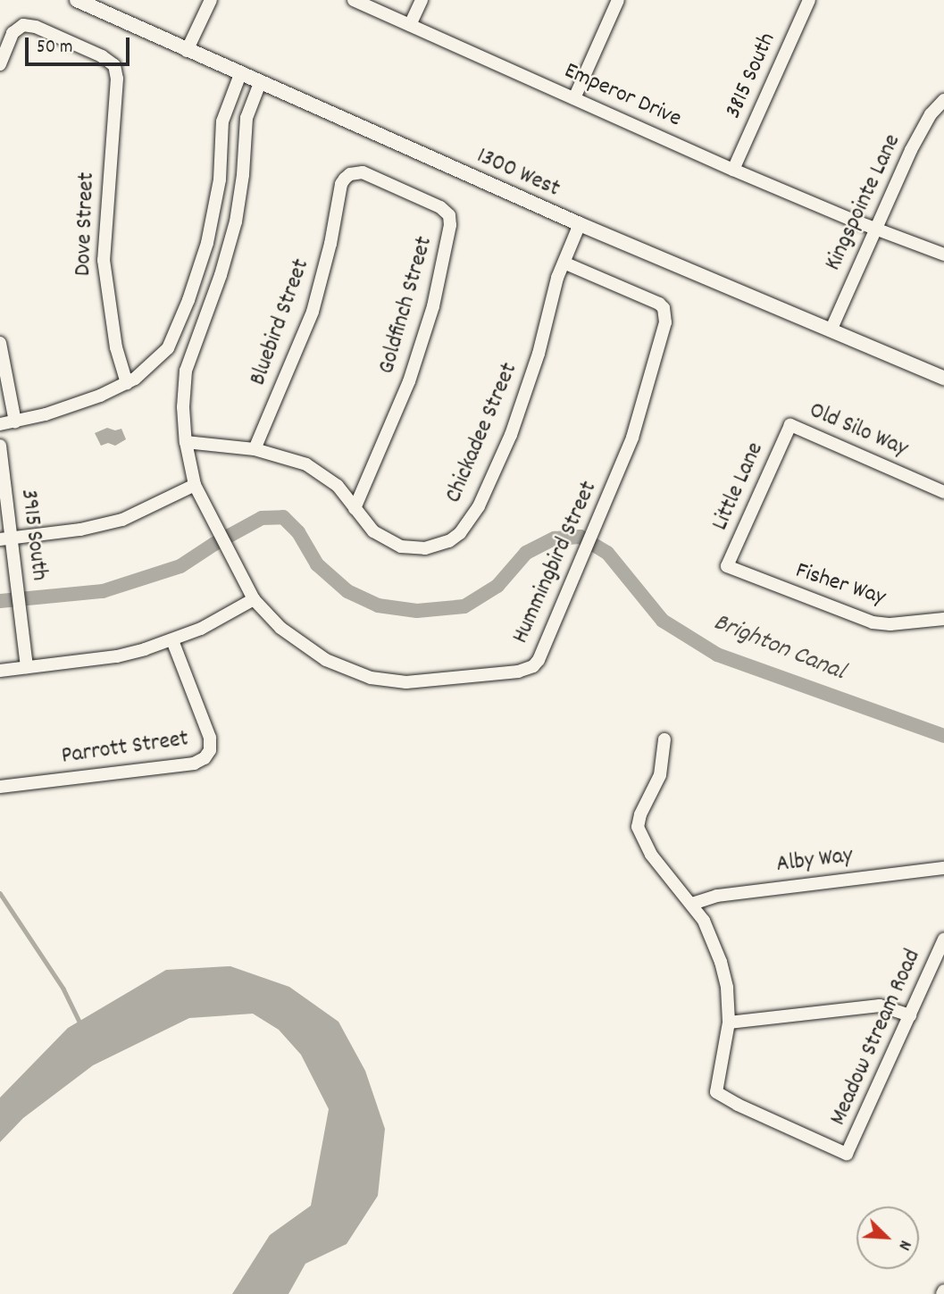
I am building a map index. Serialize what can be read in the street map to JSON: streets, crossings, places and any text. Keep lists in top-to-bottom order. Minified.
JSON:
{"streets":{"street":["3815 South","Emperor Drive","1300 West","Kingspointe Lane","Dove Street","Goldfinch Street","Bluebird Street","Old Silo Way","Chickadee Street","Little Lane","3915 South","Hummingbird Street","Fisher Way","Parrott Street","Alby Way","Meadow Stream Road"]},"crossings":[["3815 South","Emperor Drive"],["Emperor Drive","Kingspointe Lane"],["1300 West","Kingspointe Lane"],["1300 West","Chickadee Street"],["1300 West","Hummingbird Street"],["Goldfinch Street","Bluebird Street"],["Goldfinch Street","Chickadee Street"],["Bluebird Street","Chickadee Street"],["Old Silo Way","Little Lane"],["Chickadee Street","Hummingbird Street"],["Little Lane","Fisher Way"]],"water":["Brighton Canal"],"scale_bar":"50 m","north":"bottom right"}
